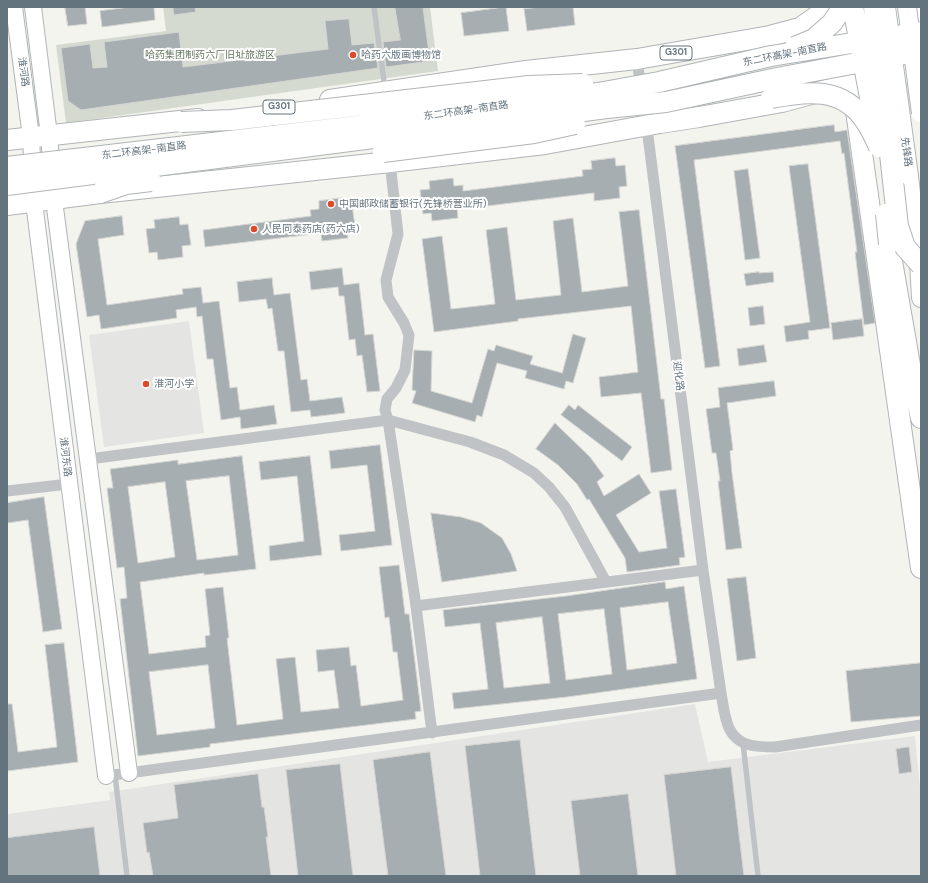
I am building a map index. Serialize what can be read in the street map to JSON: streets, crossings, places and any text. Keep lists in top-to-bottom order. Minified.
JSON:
{"streets":{"highway":["G301","东二环高架-南直路"],"main road":["淮河路","先锋路","淮河东路"],"street":["迎化路"]},"crossings":[["G301","淮河路"],["G301","迎化路"],["G301","淮河东路"],["淮河路","淮河东路"]],"parks":["哈药集团制药六厂旧址旅游区"],"places":["哈药六版画博物馆","中国邮政储蓄银行(先锋桥营业所)","人民同泰药店(药六店)","淮河小学"]}
